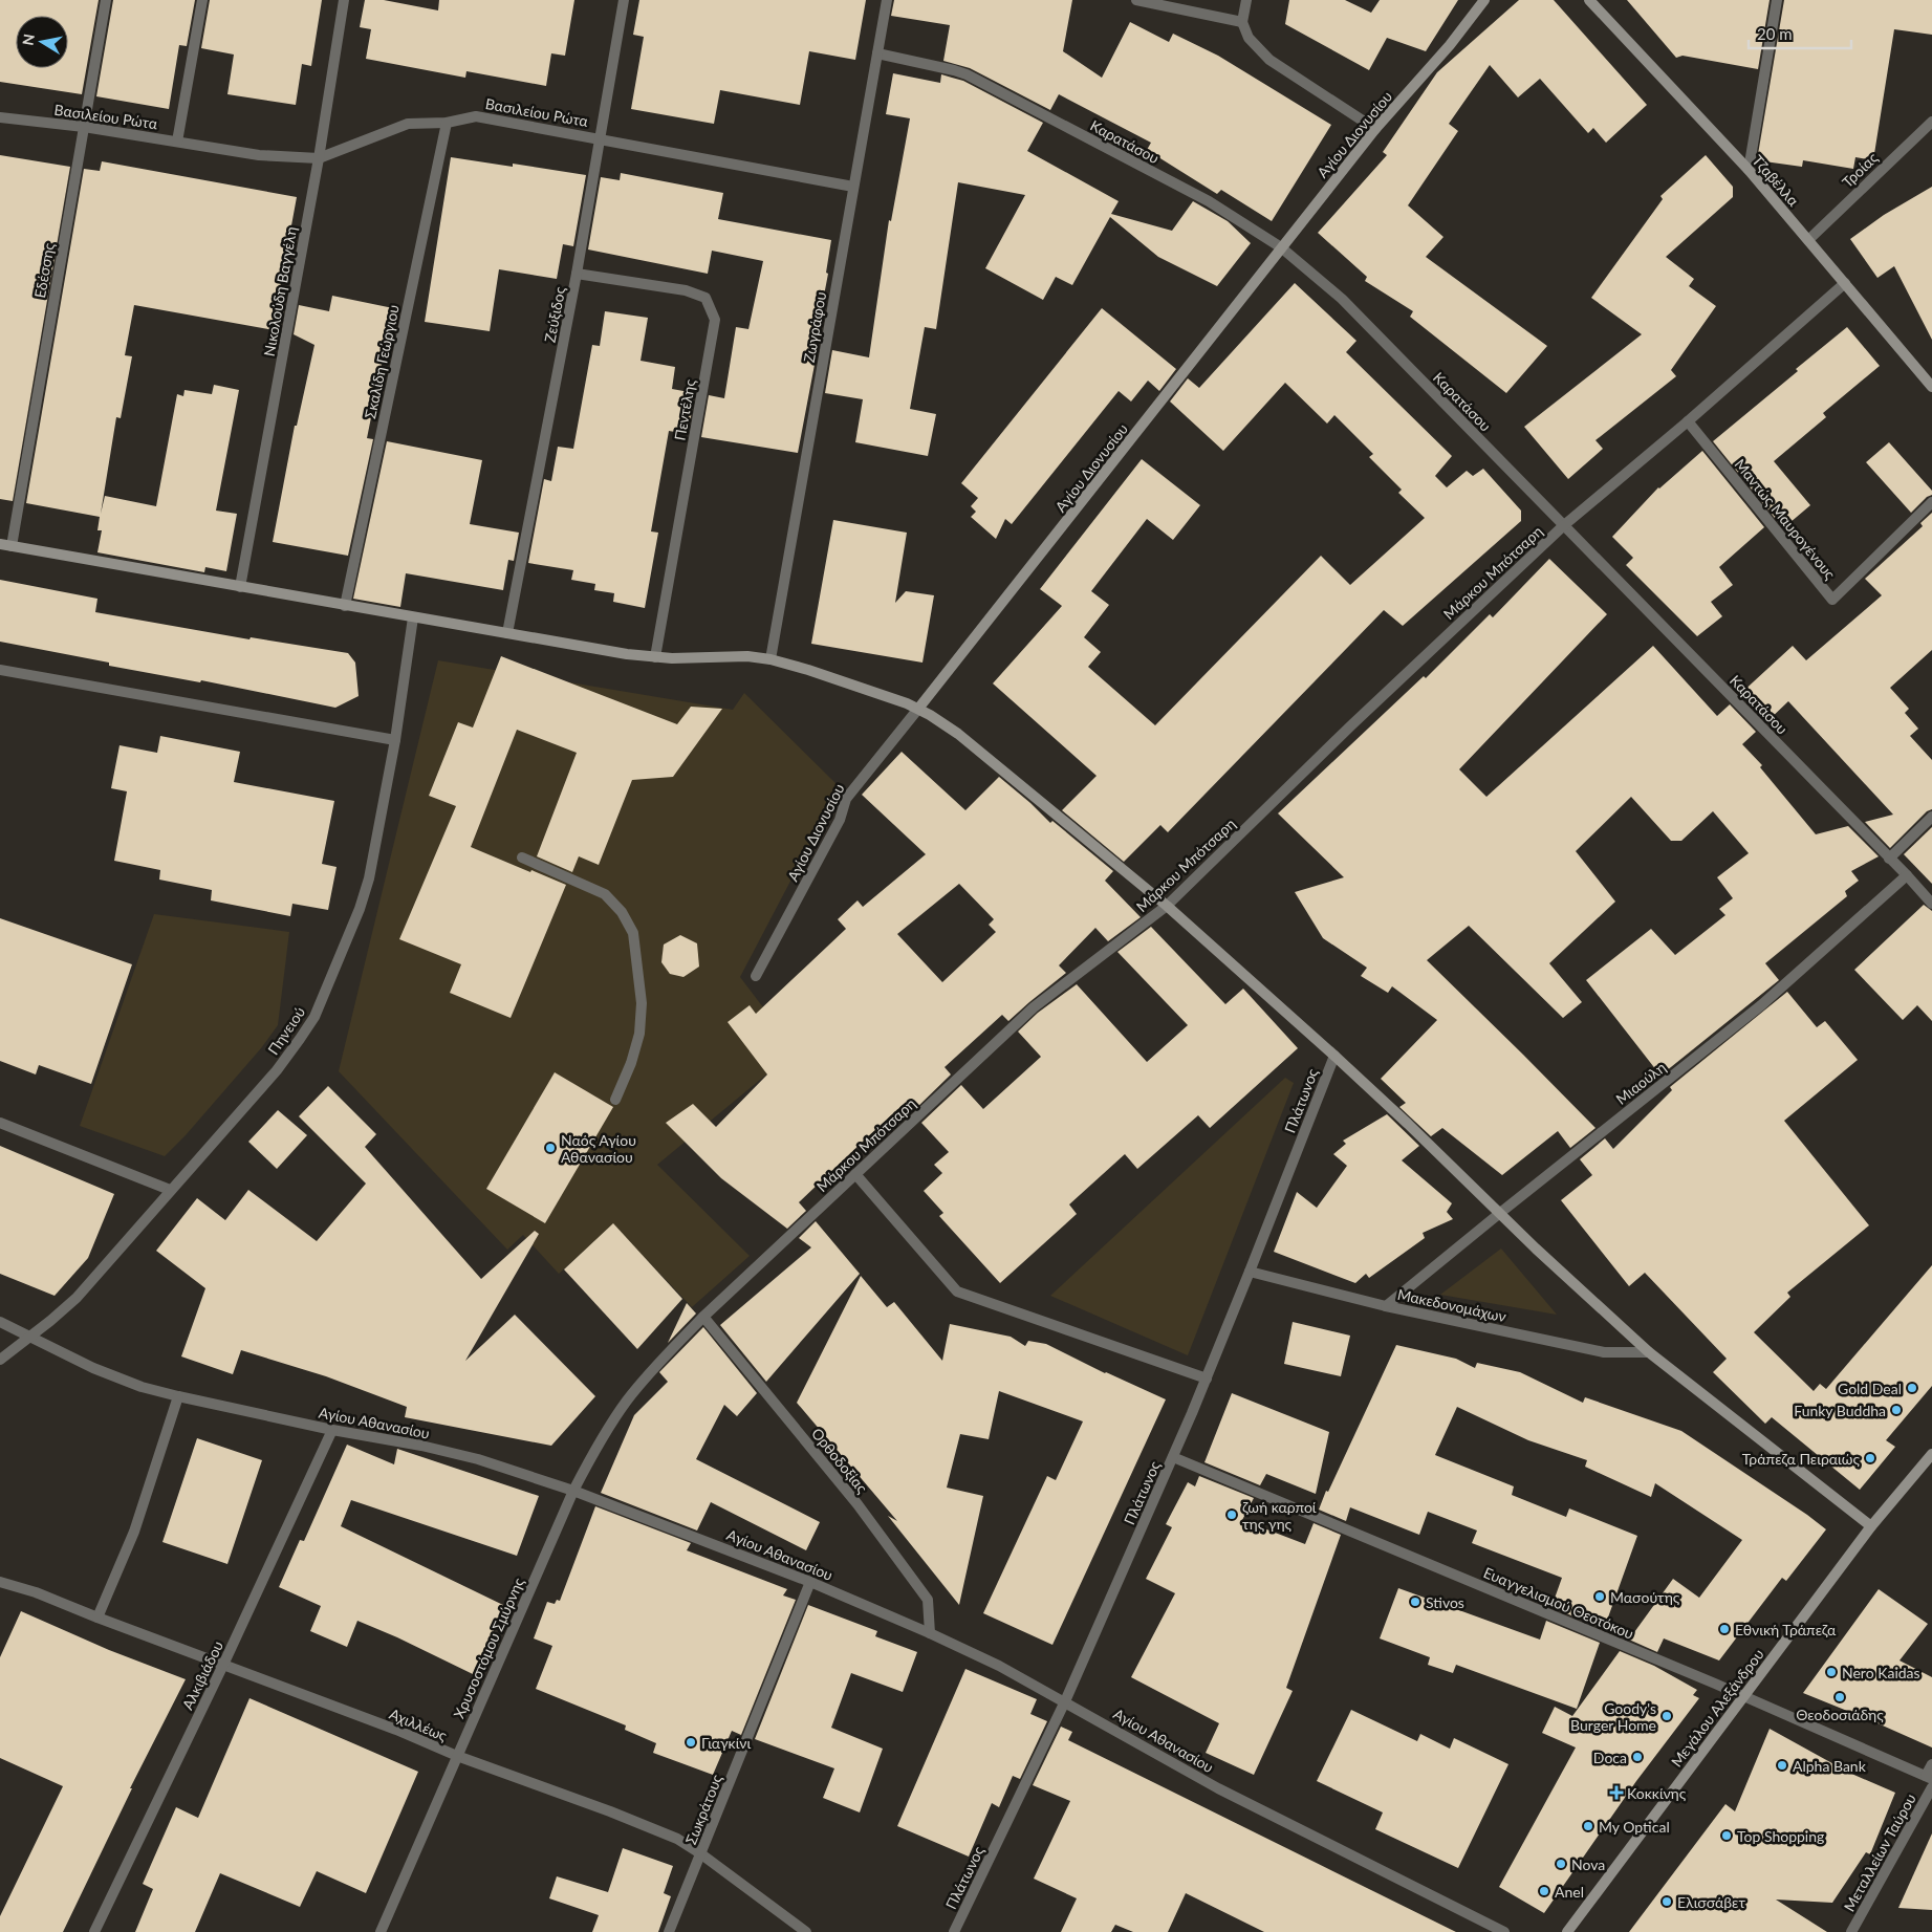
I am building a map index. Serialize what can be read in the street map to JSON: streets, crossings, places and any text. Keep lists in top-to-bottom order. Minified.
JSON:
{"streets":{"street":["Βασιλείου Ρώτα","Αγίου Διονυσίου","Καρατάσου","Τροίας","Τζαβέλλα","Εδέσσης","Νικολούδη Βαγγέλη","Ζεύξιδος","Ζωγράφου","Σκαλίδη Γεώργιου","Πεντέλης","Μαντώς Μαυρογένους","Μάρκου Μπότσαρη","Πηνειού","Μιαούλη","Πλάτωνος","Μακεδονομάχων","Αγίου Αθανασίου","Ορθοδοξίας","Ευαγγελισμού Θεοτόκου","Χρυσοστόμου Σμύρνης","Αλκιβιάδου","Μεγάλου Αλεξάνδρου","Αχιλλέως","Σωκράτους","Μεταλλείων Ταύρου"]},"crossings":[["Βασιλείου Ρώτα","Εδέσσης"],["Βασιλείου Ρώτα","Νικολούδη Βαγγέλη"],["Βασιλείου Ρώτα","Ζεύξιδος"],["Βασιλείου Ρώτα","Ζωγράφου"],["Βασιλείου Ρώτα","Σκαλίδη Γεώργιου"],["Αγίου Διονυσίου","Καρατάσου"],["Καρατάσου","Ζωγράφου"],["Καρατάσου","Μάρκου Μπότσαρη"],["Καρατάσου","Μιαούλη"],["Τροίας","Τζαβέλλα"],["Τζαβέλλα","Μάρκου Μπότσαρη"],["Ζεύξιδος","Πεντέλης"],["Μαντώς Μαυρογένους","Μάρκου Μπότσαρη"],["Μάρκου Μπότσαρη","Αγίου Αθανασίου"],["Μάρκου Μπότσαρη","Ορθοδοξίας"],["Μάρκου Μπότσαρη","Χρυσοστόμου Σμύρνης"],["Πηνειού","Αγίου Αθανασίου"],["Μιαούλη","Μακεδονομάχων"],["Πλάτωνος","Μακεδονομάχων"],["Πλάτωνος","Αγίου Αθανασίου"],["Πλάτωνος","Ευαγγελισμού Θεοτόκου"],["Αγίου Αθανασίου","Ορθοδοξίας"],["Αγίου Αθανασίου","Χρυσοστόμου Σμύρνης"],["Αγίου Αθανασίου","Αλκιβιάδου"],["Αγίου Αθανασίου","Σωκράτους"],["Ευαγγελισμού Θεοτόκου","Μεγάλου Αλεξάνδρου"],["Χρυσοστόμου Σμύρνης","Αχιλλέως"],["Αλκιβιάδου","Αχιλλέως"],["Αχιλλέως","Σωκράτους"]],"places":{"other":["Ναός Αγίου Αθανασίου","Gold Deal","Funky Buddha","Τράπεζα Πειραιώς","ζωή καρποί της γης","Μασούτης","Stivos","Εθνική Τράπεζα","Nero Kaidas","Θεοδοσιάδης","Goody's Burger Home","Γιαγκίνι","Doca","Alpha Bank","My Optical","Top Shopping","Nova","Anel","Ελισσάβετ"],"health":["Κοκκίνης"]},"scale_bar":"20 m","north":"left"}
